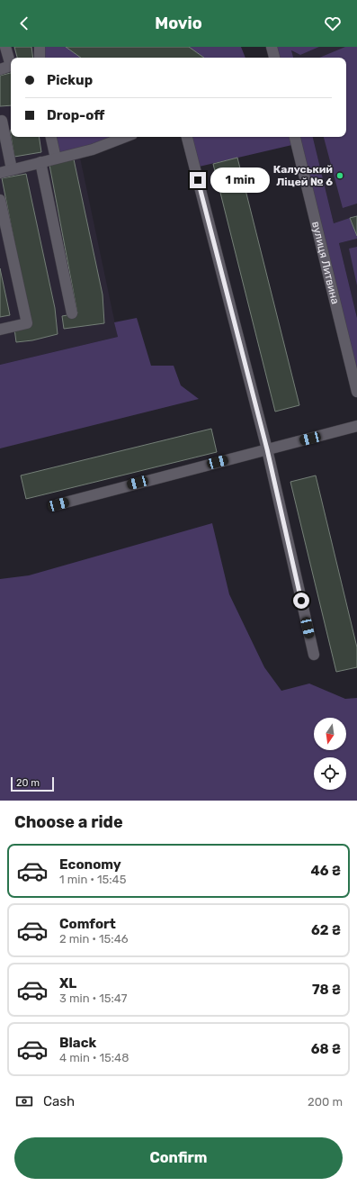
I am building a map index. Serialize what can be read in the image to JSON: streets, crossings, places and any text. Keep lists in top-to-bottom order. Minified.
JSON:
{"streets":{"street":["вулиця Литвина"]},"places":["Калуський Ліцей № 6"],"scale_bar":"20 m","north":"bottom","page":{"header":"Movio","banner":["Pickup","Drop-off"],"bubble":"1 min","scale":"20 m","heading":"Choose a ride","list":[{"name":"Economy","note":"1 min · 15:45","value":"46 ₴"},{"name":"Comfort","note":"2 min · 15:46","value":"62 ₴"},{"name":"XL","note":"3 min · 15:47","value":"78 ₴"},{"name":"Black","note":"4 min · 15:48","value":"68 ₴"}],"pay":["Cash","200 m"],"buttons":"Confirm"}}
